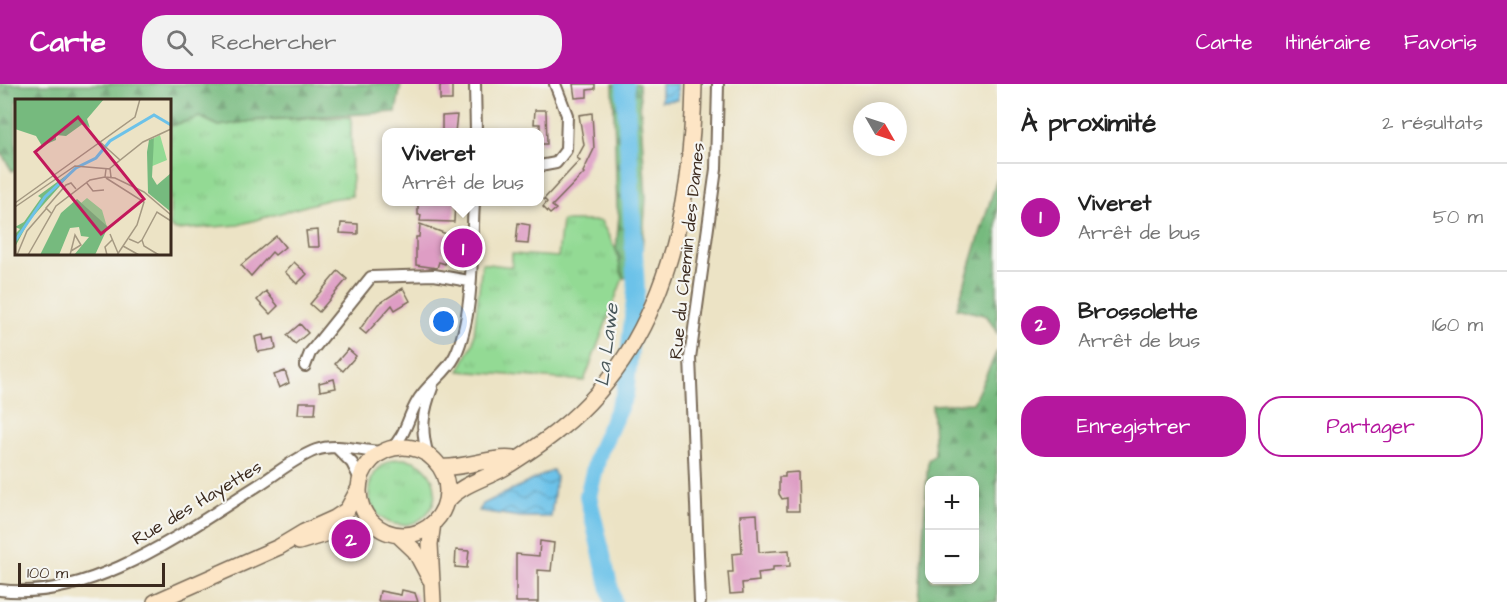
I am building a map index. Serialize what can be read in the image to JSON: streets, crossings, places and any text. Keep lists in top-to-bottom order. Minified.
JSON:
{"streets":{"street":["Rue du Chemin des Dames","Rue des Hayettes"]},"water":["La Lawe"],"scale_bar":"100 m","north":"bottom right","page":{"header":"Carte","search":"Rechercher","nav":["Carte","Itinéraire","Favoris"],"heading":["À proximité","2 résultats"],"popup":["Viveret","Arrêt de bus"],"list":[{"mark":"1","name":"Viveret","note":"Arrêt de bus","value":"50 m"},{"mark":"2","name":"Brossolette","note":"Arrêt de bus","value":"160 m"}],"pins":["1","2"],"buttons":["Enregistrer","Partager"],"map_buttons":["+","−"],"scale":"100 m"}}
